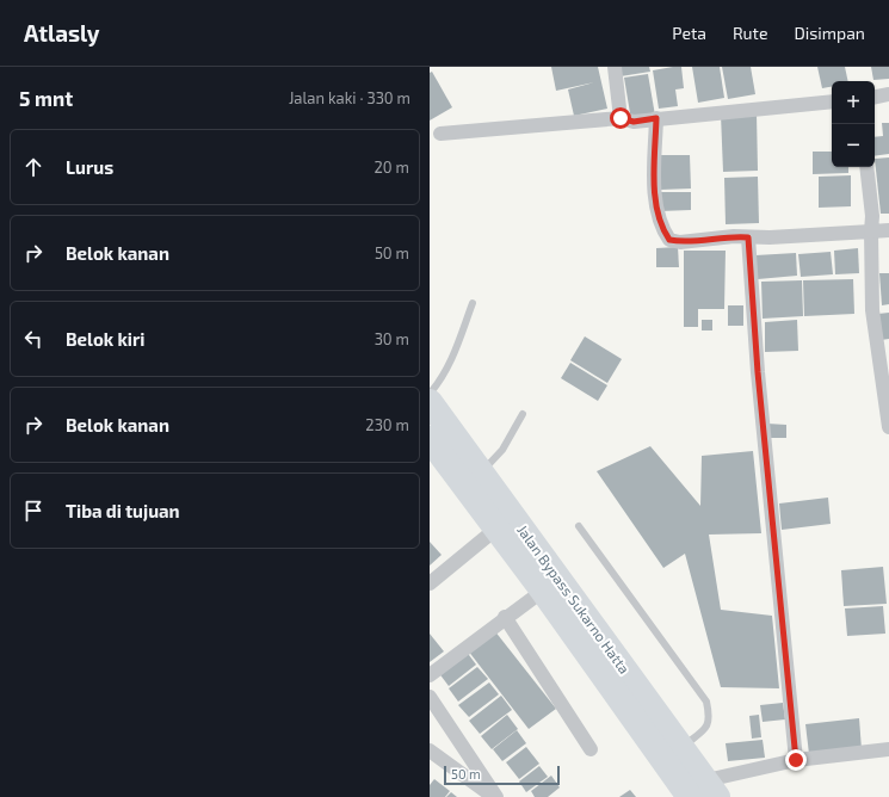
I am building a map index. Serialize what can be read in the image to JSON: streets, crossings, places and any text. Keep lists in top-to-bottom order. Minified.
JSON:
{"streets":{"highway":["Jalan Bypass Sukarno Hatta"]},"scale_bar":"50 m","page":{"header":"Atlasly","nav":["Peta","Rute","Disimpan"],"heading":["5 mnt","Jalan kaki · 330 m"],"map_buttons":["+","−"],"list":[["Lurus","20 m"],["Belok kanan","50 m"],["Belok kiri","30 m"],["Belok kanan","230 m"],"Tiba di tujuan"],"scale":"50 m"}}
